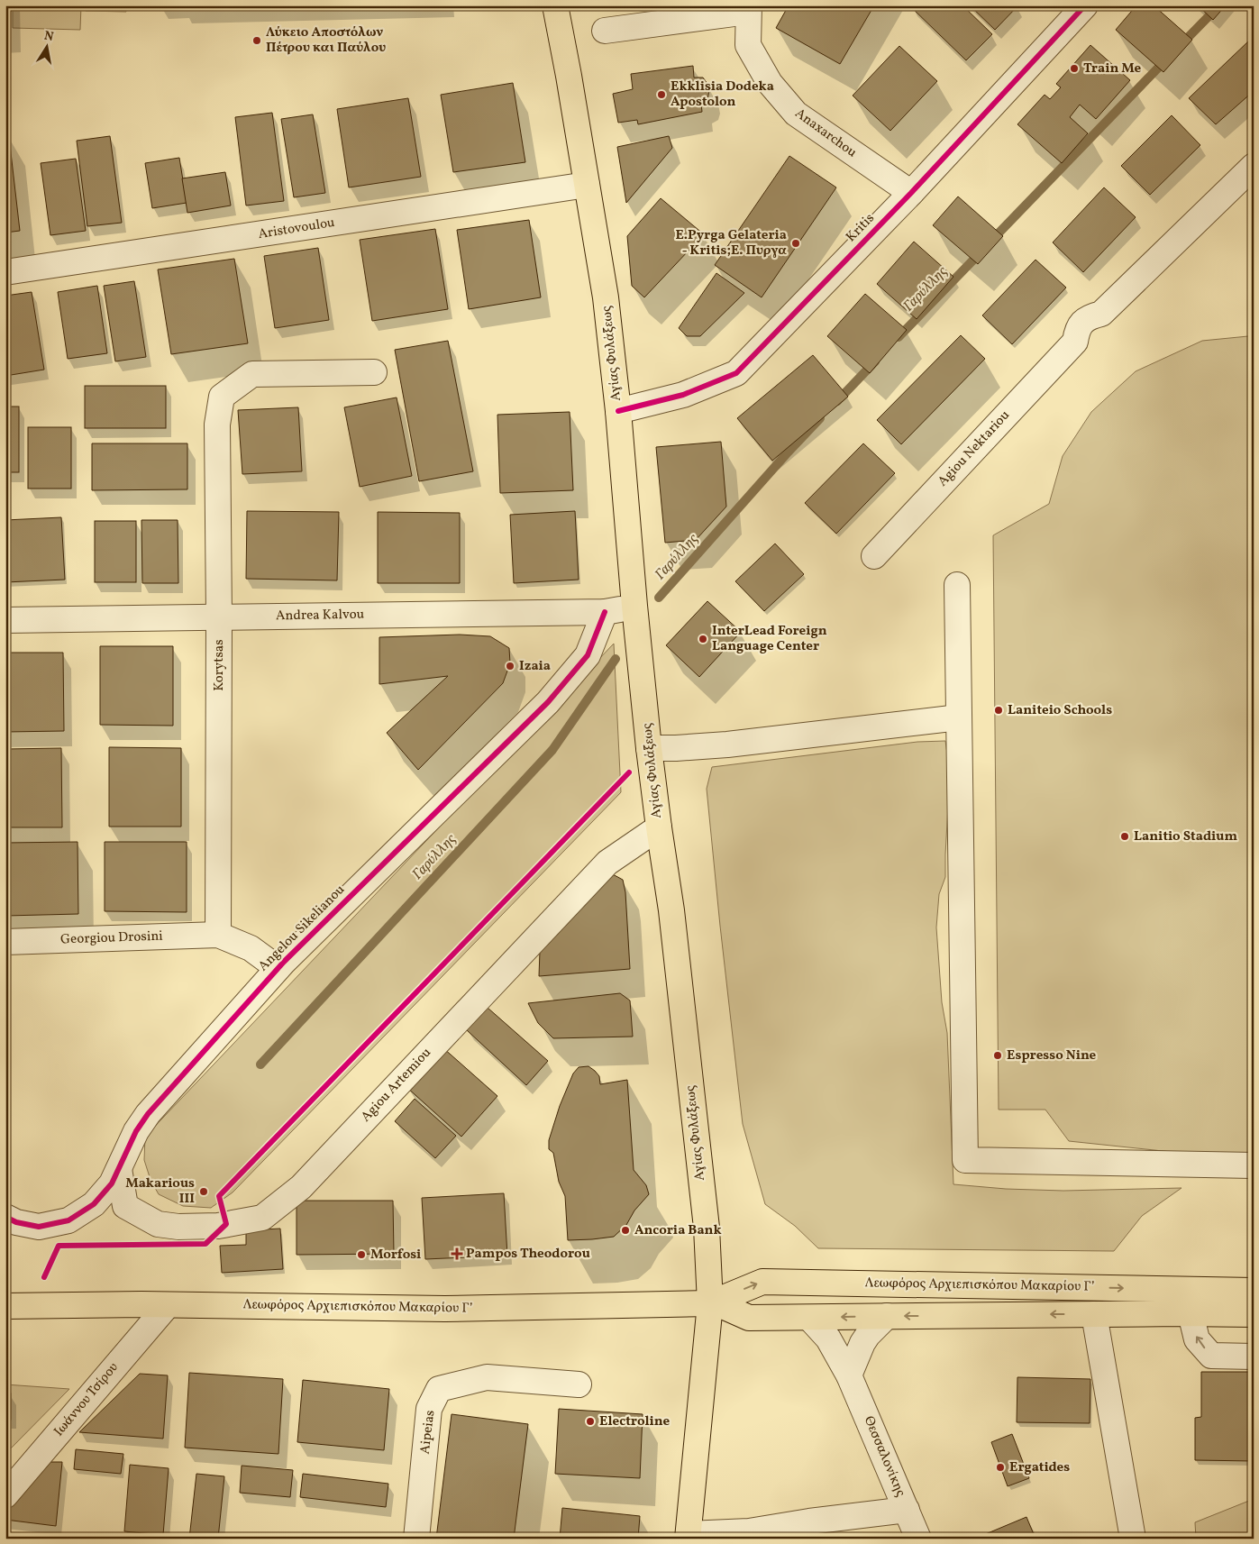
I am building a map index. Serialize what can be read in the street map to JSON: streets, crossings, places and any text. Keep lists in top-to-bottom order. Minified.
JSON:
{"streets":{"main road":["Αγίας Φυλάξεως","Λεωφόρος Αρχιεπισκόπου Μακαρίου Γ’"],"street":["Anaxarchou","Kritis","Aristovoulou","Agiou Nektariou","Andrea Kalvou","Korytsas","Angelou Sikelianou","Georgiou Drosini","Agiou Artemiou","Ιωάννου Τσίρου","Aipeias","Θεσσαλονίκης"]},"crossings":[["Anaxarchou","Kritis"],["Kritis","Αγίας Φυλάξεως"],["Aristovoulou","Αγίας Φυλάξεως"],["Αγίας Φυλάξεως","Andrea Kalvou"],["Αγίας Φυλάξεως","Agiou Artemiou"],["Αγίας Φυλάξεως","Λεωφόρος Αρχιεπισκόπου Μακαρίου Γ’"],["Andrea Kalvou","Korytsas"],["Andrea Kalvou","Angelou Sikelianou"],["Korytsas","Georgiou Drosini"],["Angelou Sikelianou","Agiou Artemiou"],["Λεωφόρος Αρχιεπισκόπου Μακαρίου Γ’","Ιωάννου Τσίρου"],["Λεωφόρος Αρχιεπισκόπου Μακαρίου Γ’","Θεσσαλονίκης"]],"water":["Γαρύλλης"],"places":{"other":["Λύκειο Αποστόλων Πέτρου και Παύλου","Train Me","Ekklisia Dodeka Apostolon","E.Pyrga Gelateria - Kritis;Ε. Πυργα","InterLead Foreign Language Center","Izaia","Laniteio Schools","Lanitio Stadium","Espresso Nine","Makarious III","Ancoria Bank","Morfosi","Electroline","Ergatides"],"health":["Pampos Theodorou"]},"north":"top"}
